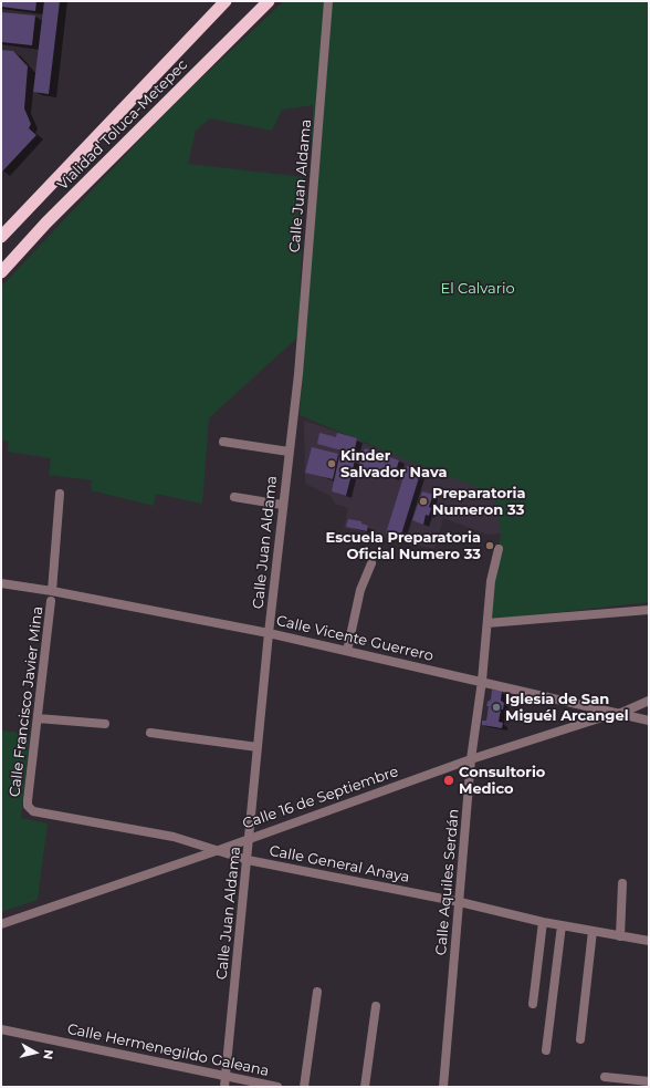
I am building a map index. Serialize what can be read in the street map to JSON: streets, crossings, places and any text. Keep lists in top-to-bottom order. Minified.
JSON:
{"streets":{"highway":["Vialidad Toluca-Metepec"],"street":["Calle Juan Aldama","Calle Vicente Guerrero","Calle Francisco Javier Mina","Calle 16 de Septiembre","Calle General Anaya","Calle Aquiles Serdán","Calle Hermenegildo Galeana"]},"crossings":[["Calle Juan Aldama","Calle Vicente Guerrero"],["Calle Juan Aldama","Calle 16 de Septiembre"],["Calle Juan Aldama","Calle General Anaya"],["Calle Juan Aldama","Calle Hermenegildo Galeana"],["Calle Vicente Guerrero","Calle 16 de Septiembre"],["Calle Vicente Guerrero","Calle Aquiles Serdán"],["Calle Francisco Javier Mina","Calle General Anaya"],["Calle 16 de Septiembre","Calle General Anaya"],["Calle 16 de Septiembre","Calle Aquiles Serdán"],["Calle General Anaya","Calle Aquiles Serdán"]],"parks":["El Calvario"],"places":["Kinder Salvador Nava","Preparatoria Numeron 33","Escuela Preparatoria Oficial Numero 33","Iglesia de San Miguél Arcangel","Consultorio Medico"],"north":"right"}
